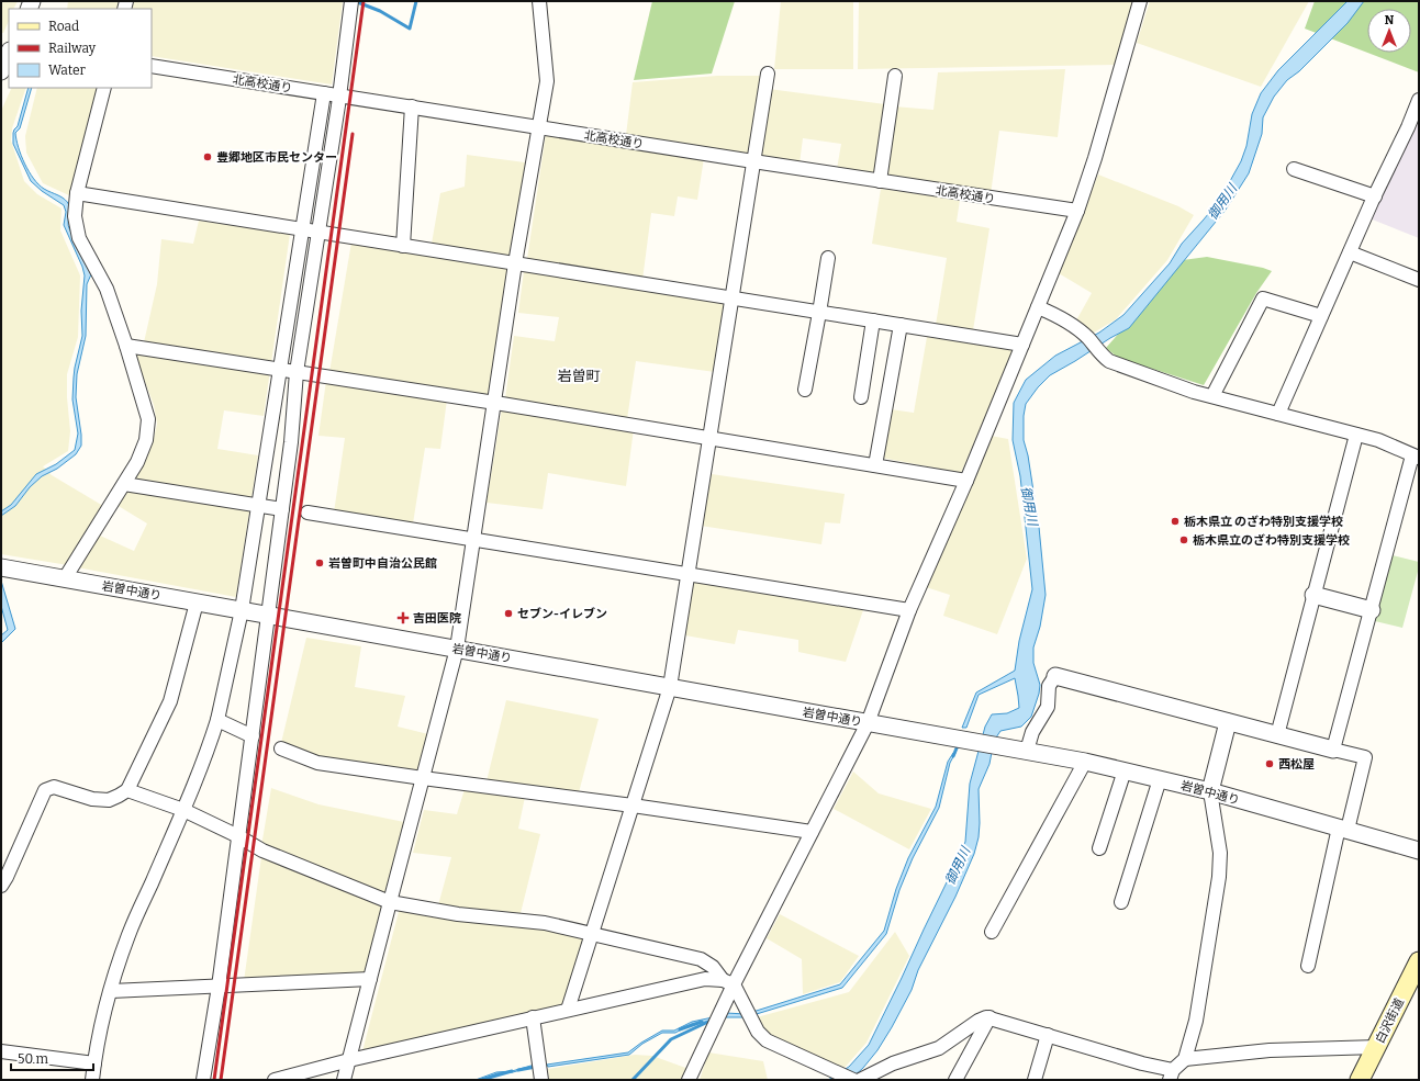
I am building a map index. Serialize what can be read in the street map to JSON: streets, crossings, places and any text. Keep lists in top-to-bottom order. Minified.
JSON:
{"streets":{"main road":["白沢街道"],"street":["北高校通り","岩曽中通り"]},"districts":["岩曽町"],"water":["御用川"],"places":{"other":["豊郷地区市民センター","栃木県立 のざわ特別支援学校","栃木県立のざわ特別支援学校","岩曽町中自治公民館","セブン-イレブン","西松屋"],"health":["吉田医院"]},"legend":["Road","Railway","Water"],"scale_bar":"50 m","north":"top"}
